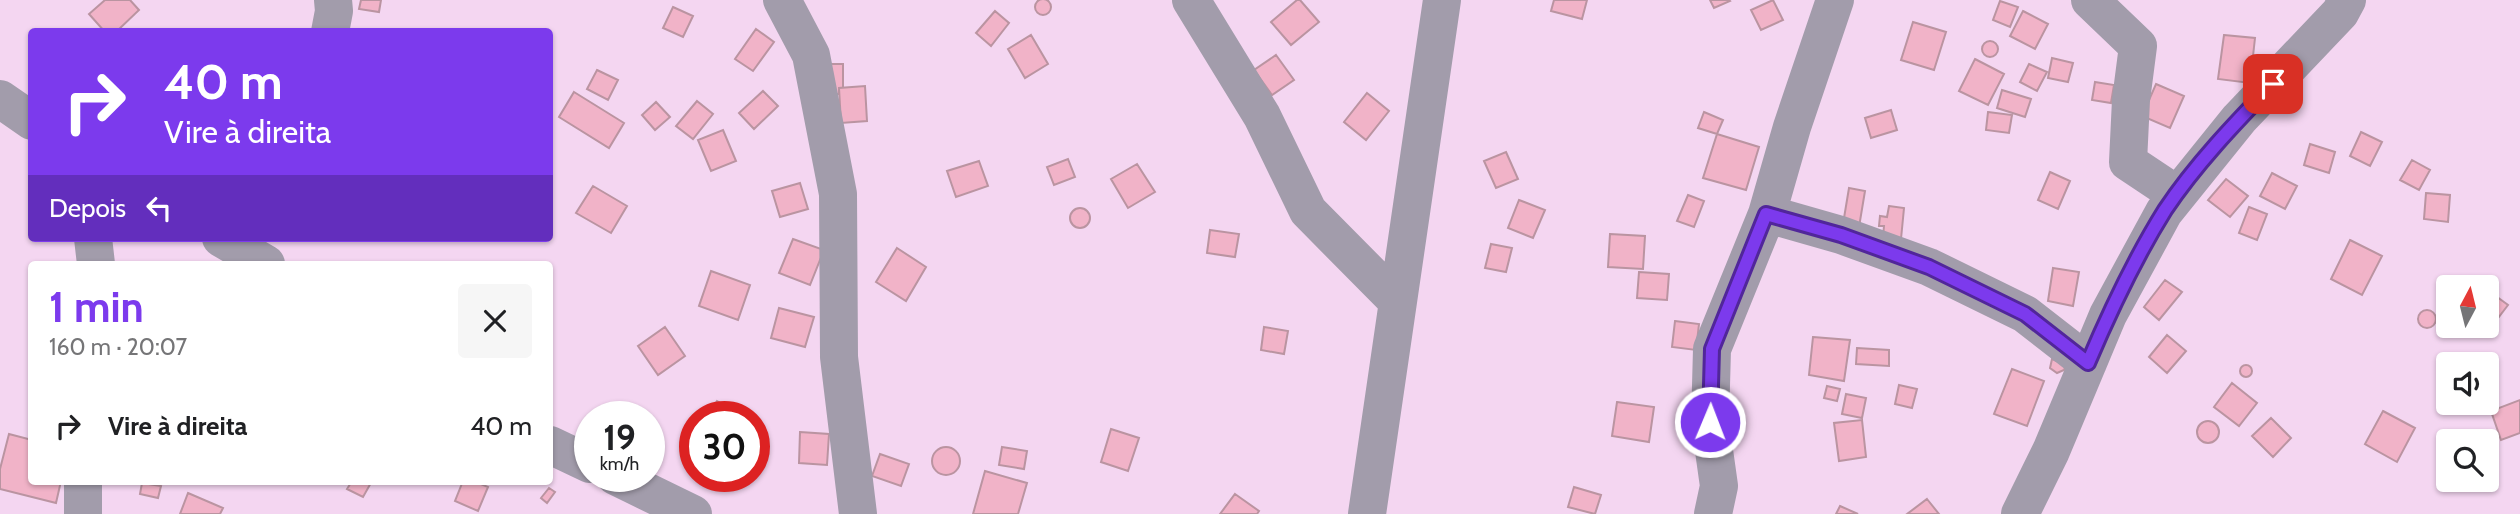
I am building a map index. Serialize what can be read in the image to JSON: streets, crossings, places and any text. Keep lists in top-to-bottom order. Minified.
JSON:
{"north":"top","page":{"turn":["40 m","Vire à direita"],"then":"Depois","heading":["1 min","160 m · 20:07"],"list":[{"name":"Vire à direita","value":"40 m"}],"speed":"19 km/h","limit":"30"}}
